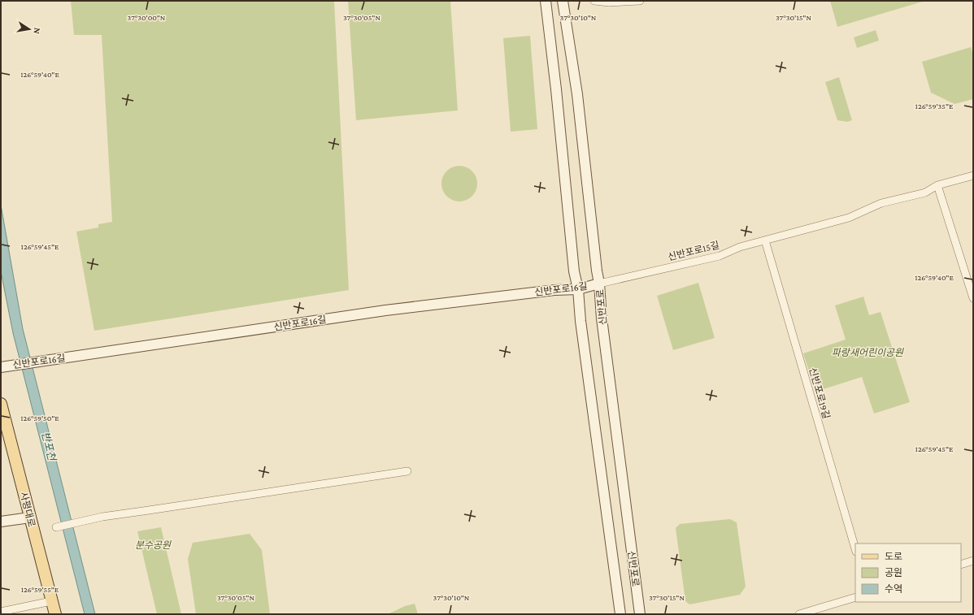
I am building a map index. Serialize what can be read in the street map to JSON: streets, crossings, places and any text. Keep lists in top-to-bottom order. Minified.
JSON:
{"streets":{"main road":["신반포로16길","신반포로","사평대로"],"street":["신반포로15길","신반포로19길"]},"crossings":[["신반포로15길","신반포로16길"],["신반포로15길","신반포로"],["신반포로15길","신반포로19길"],["신반포로16길","신반포로"]],"water":["반포천"],"parks":["파랑새어린이공원","분수공원"],"legend":["도로","공원","수역"],"north":"right","coordinates":["37°30'00\"N","37°30'05\"N","37°30'10\"N","37°30'15\"N","126°59'40\"E","126°59'35\"E","126°59'45\"E","126°59'50\"E","126°59'55\"E"]}
